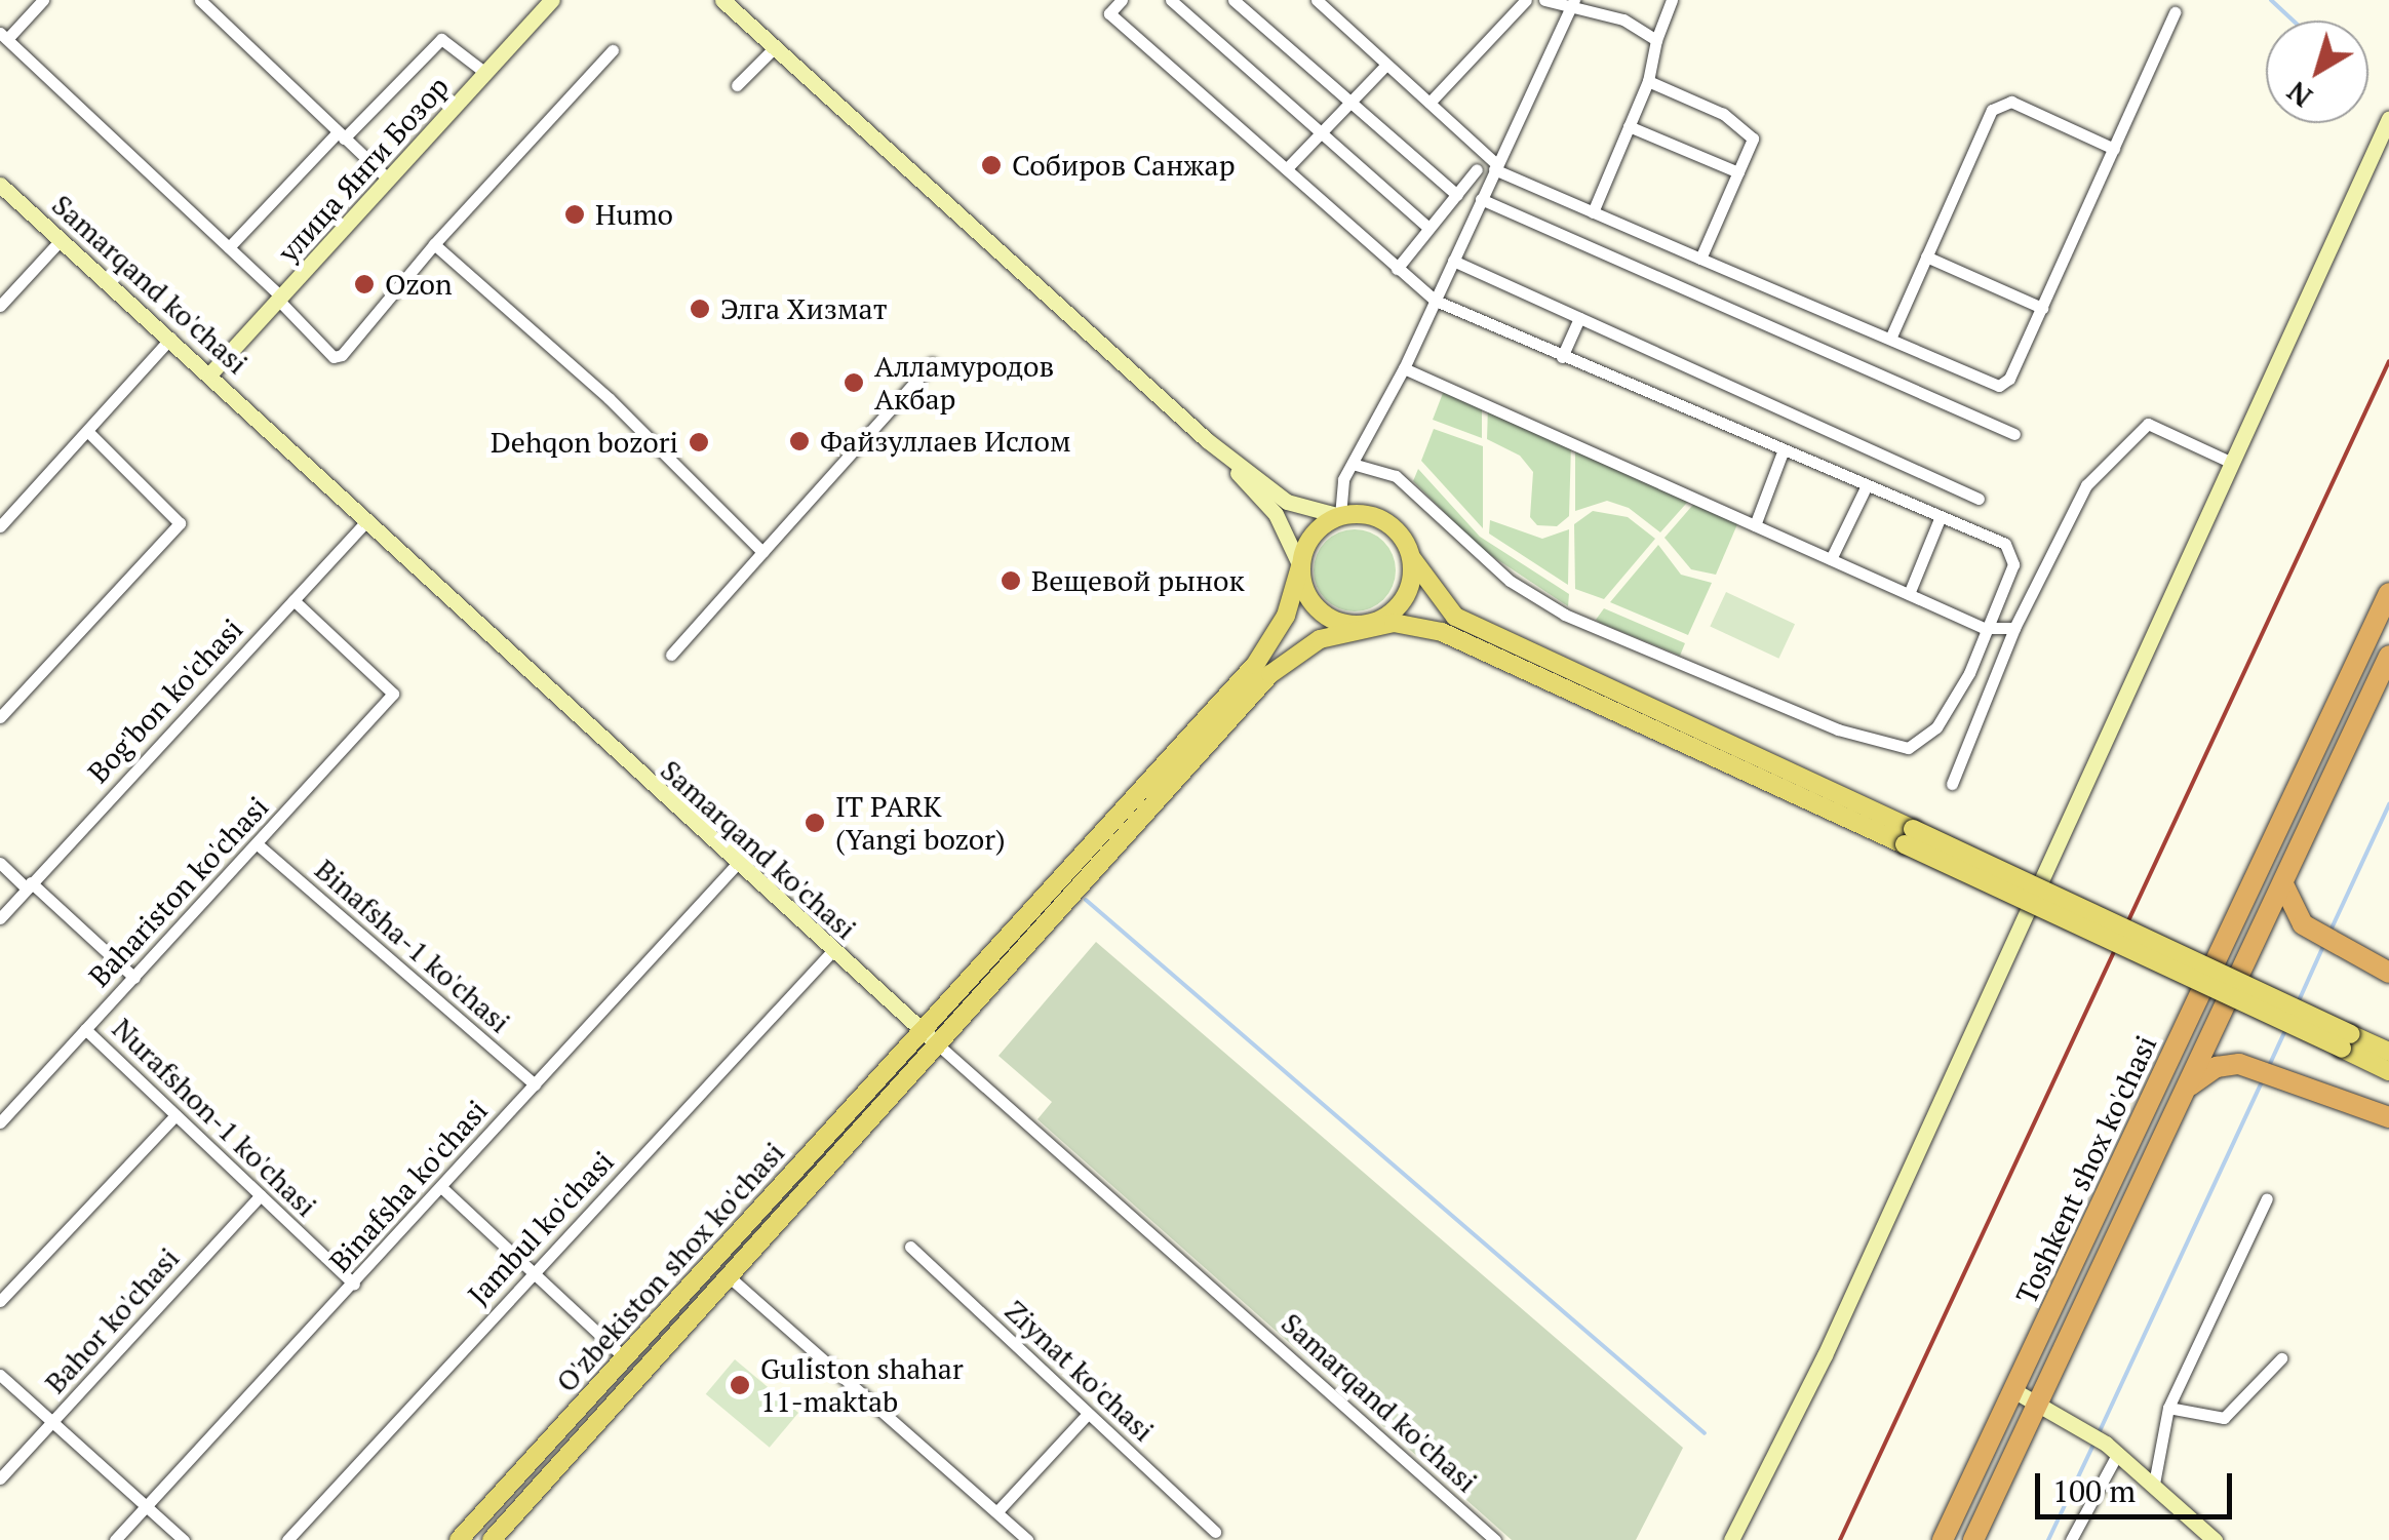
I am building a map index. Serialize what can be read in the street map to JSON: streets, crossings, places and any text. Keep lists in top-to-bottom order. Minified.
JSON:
{"streets":{"highway":["Toshkent shox ko'chasi"],"main road":["O'zbekiston shox ko'chasi"],"street":["улица Янги Бозор","Samarqand ko'chasi","Bog'bon ko'chasi","Bahariston ko'chasi","Binafsha-1 ko'chasi","Nurafshon-1 ko'chasi","Binafsha ko'chasi","Jambul ko'chasi","Bahor ko'chasi","Ziynat ko'chasi"]},"crossings":[["улица Янги Бозор","Samarqand ko'chasi"],["Samarqand ko'chasi","Bog'bon ko'chasi"],["Samarqand ko'chasi","Binafsha ko'chasi"],["Samarqand ko'chasi","Jambul ko'chasi"],["Samarqand ko'chasi","O'zbekiston shox ko'chasi"],["Bog'bon ko'chasi","Bahariston ko'chasi"],["Bahariston ko'chasi","Binafsha-1 ko'chasi"],["Bahariston ko'chasi","Nurafshon-1 ko'chasi"],["Binafsha-1 ko'chasi","Binafsha ko'chasi"],["Nurafshon-1 ko'chasi","Binafsha ko'chasi"],["Nurafshon-1 ko'chasi","Bahor ko'chasi"]],"places":["Собиров Санжар","Humo","Ozon","Элга Хизмат","Алламуродов Акбар","Файзуллаев Ислом","Dehqon bozori","Вещевой рынок","IT PARK (Yangi bozor)","Guliston shahar 11-maktab"],"scale_bar":"100 m","north":"bottom left"}
